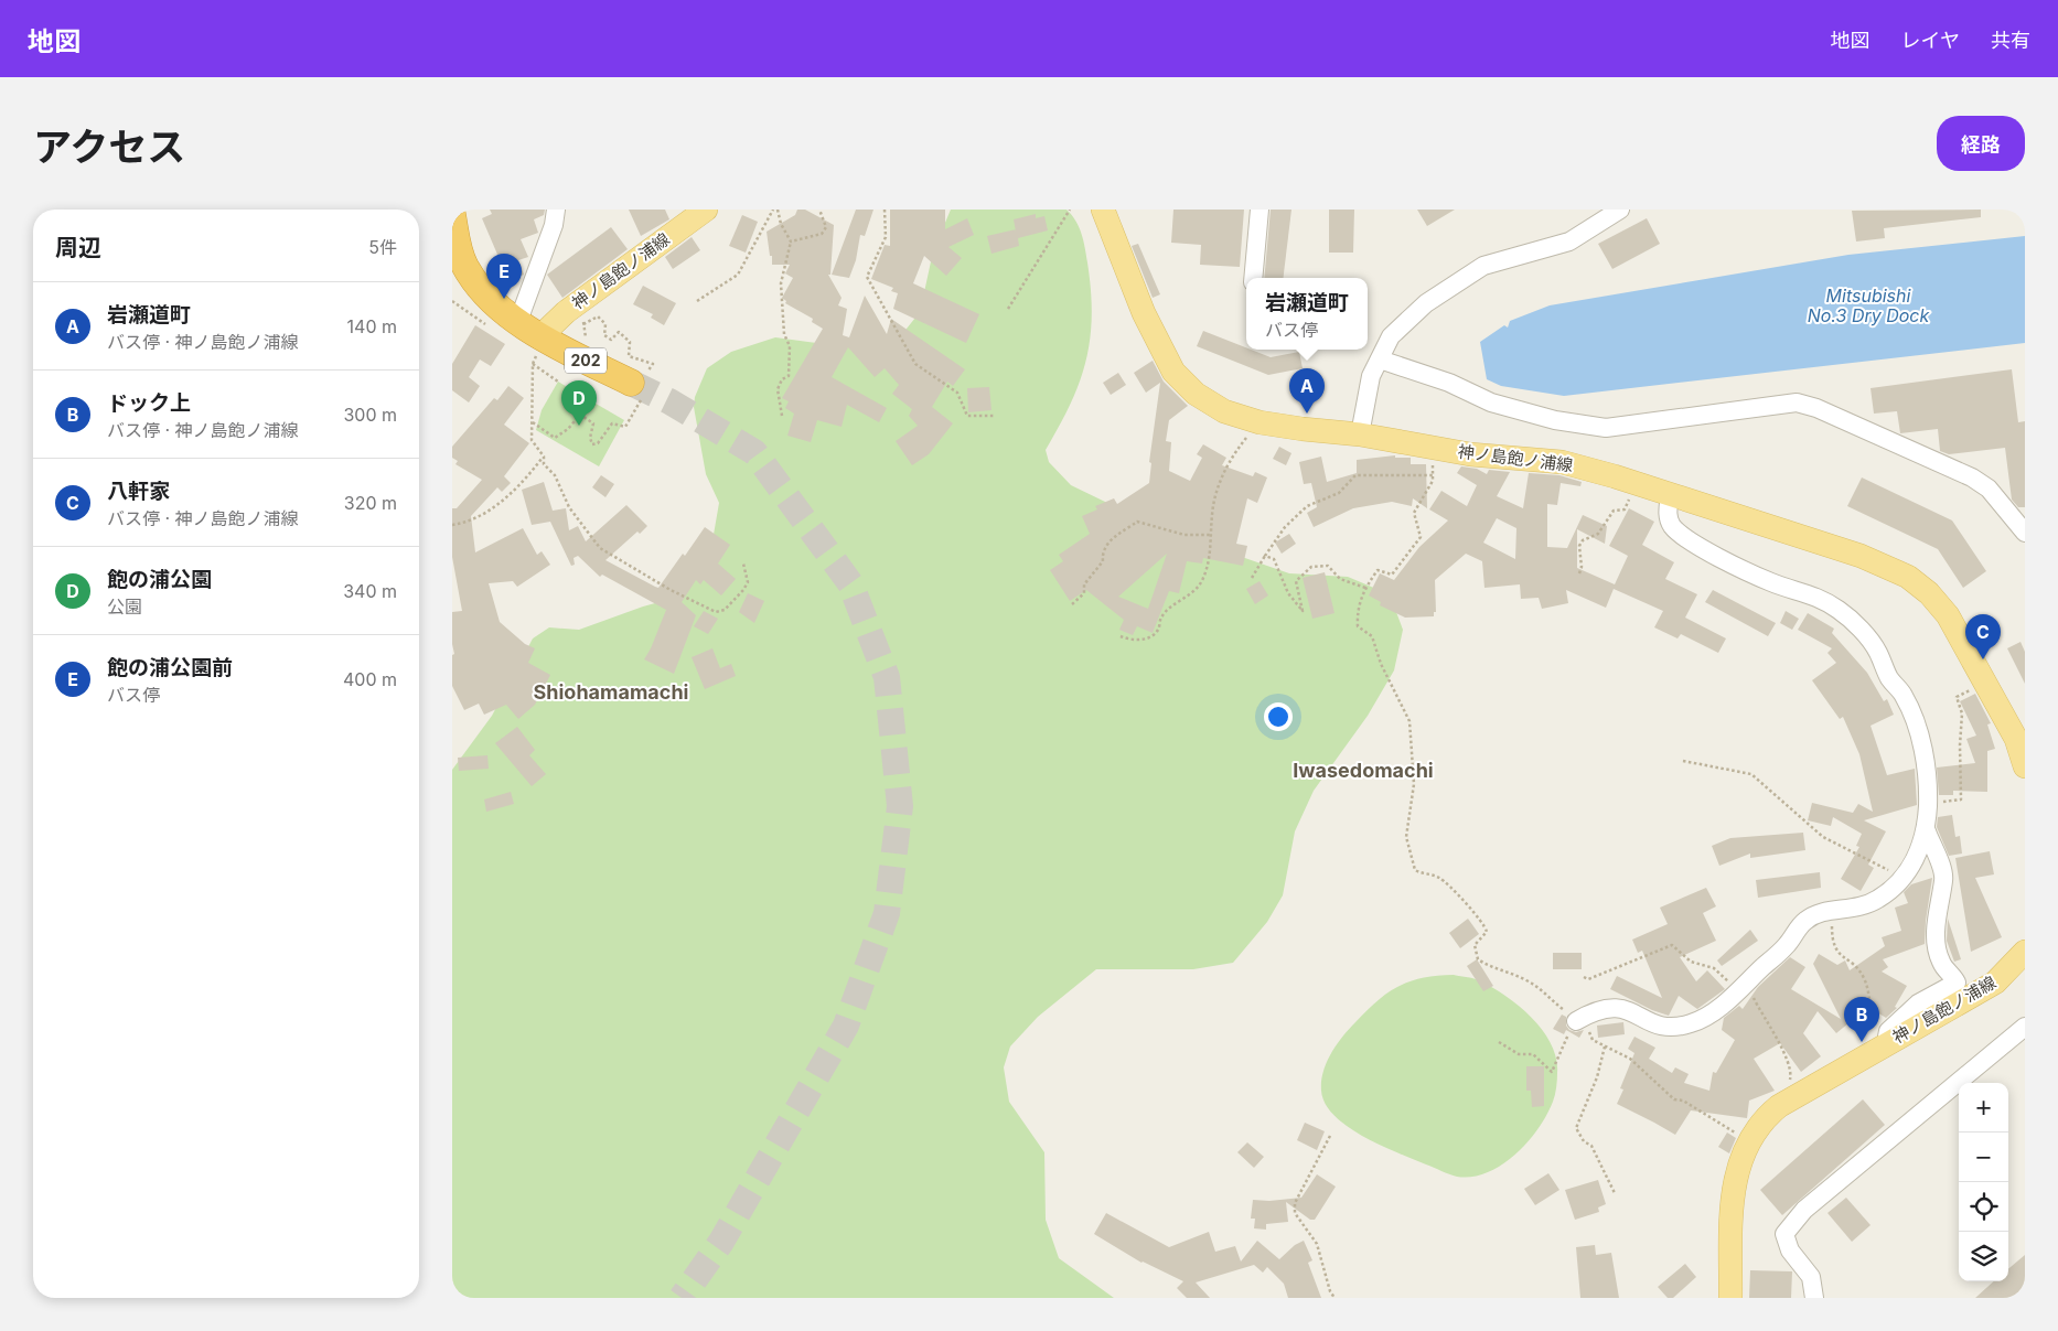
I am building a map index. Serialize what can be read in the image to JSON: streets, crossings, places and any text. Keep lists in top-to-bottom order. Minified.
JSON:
{"streets":{"highway":["202"],"main road":["神ノ島飽ノ浦線"]},"crossings":[["神ノ島飽ノ浦線","202"]],"districts":["Shiohamamachi","Iwasedomachi"],"water":["Mitsubishi No.3 Dry Dock"],"page":{"header":"地図","nav":["地図","レイヤ","共有"],"title":"アクセス","buttons":"経路","heading":["周辺","5件"],"pins":["E","A","D","C","B"],"popup":["岩瀬道町","バス停"],"list":[{"mark":"A","name":"岩瀬道町","note":"バス停 · 神ノ島飽ノ浦線","value":"140 m"},{"mark":"B","name":"ドック上","note":"バス停 · 神ノ島飽ノ浦線","value":"300 m"},{"mark":"C","name":"八軒家","note":"バス停 · 神ノ島飽ノ浦線","value":"320 m"},{"mark":"D","name":"飽の浦公園","note":"公園","value":"340 m"},{"mark":"E","name":"飽の浦公園前","note":"バス停","value":"400 m"}],"map_buttons":["+","−"]}}
